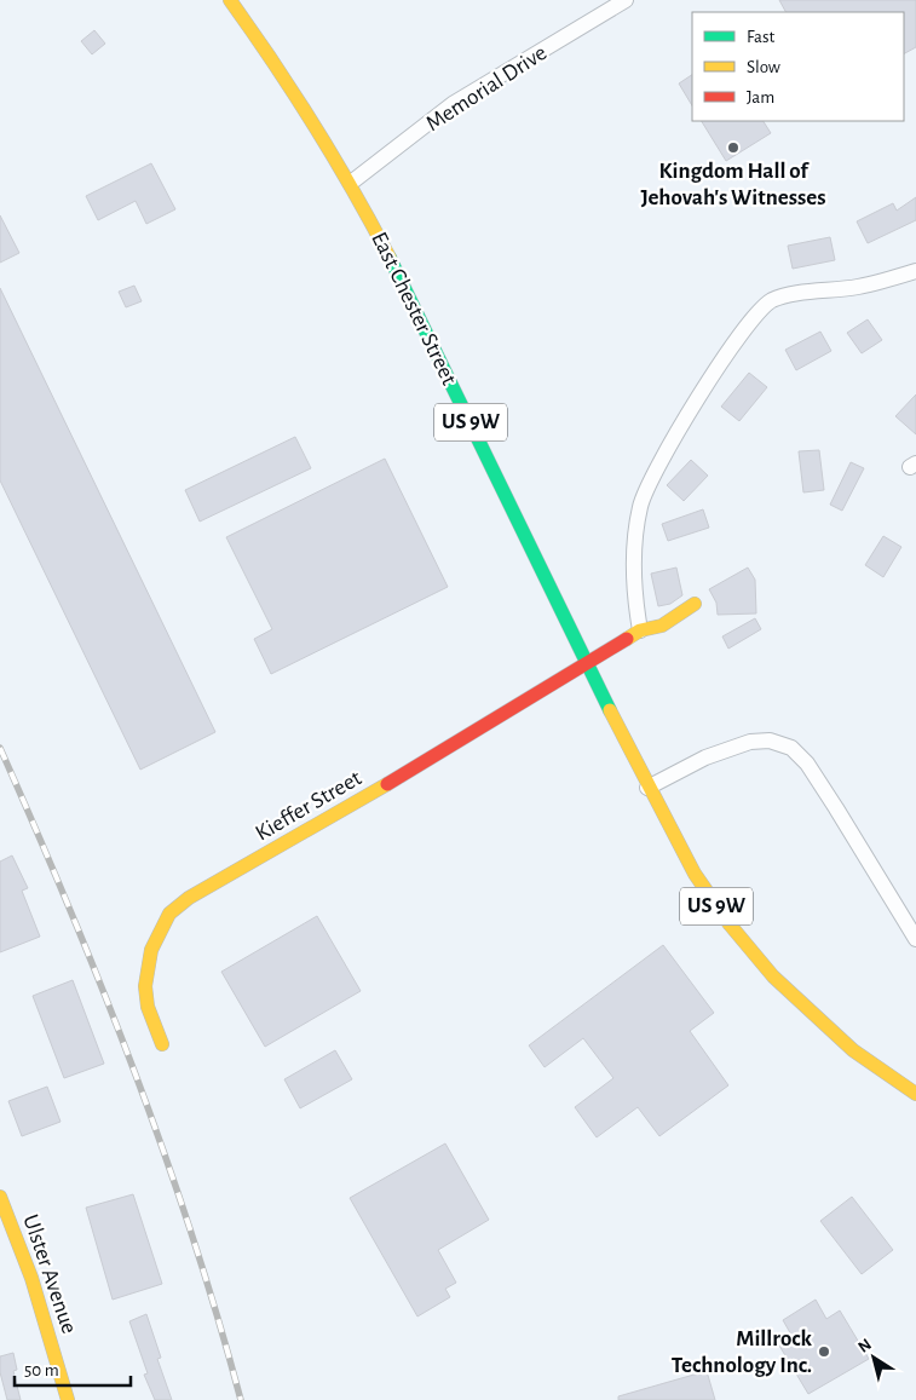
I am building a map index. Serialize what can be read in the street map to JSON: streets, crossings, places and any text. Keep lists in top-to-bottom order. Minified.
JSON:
{"streets":{"main road":["East Chester Street","US 9W","Kieffer Street","Ulster Avenue"],"street":["Memorial Drive"]},"crossings":[["Memorial Drive","East Chester Street"],["East Chester Street","US 9W"],["East Chester Street","Kieffer Street"],["US 9W","Kieffer Street"]],"places":["Kingdom Hall of Jehovah's Witnesses","Millrock Technology Inc."],"legend":["Fast","Slow","Jam"],"scale_bar":"50 m","north":"top left"}
